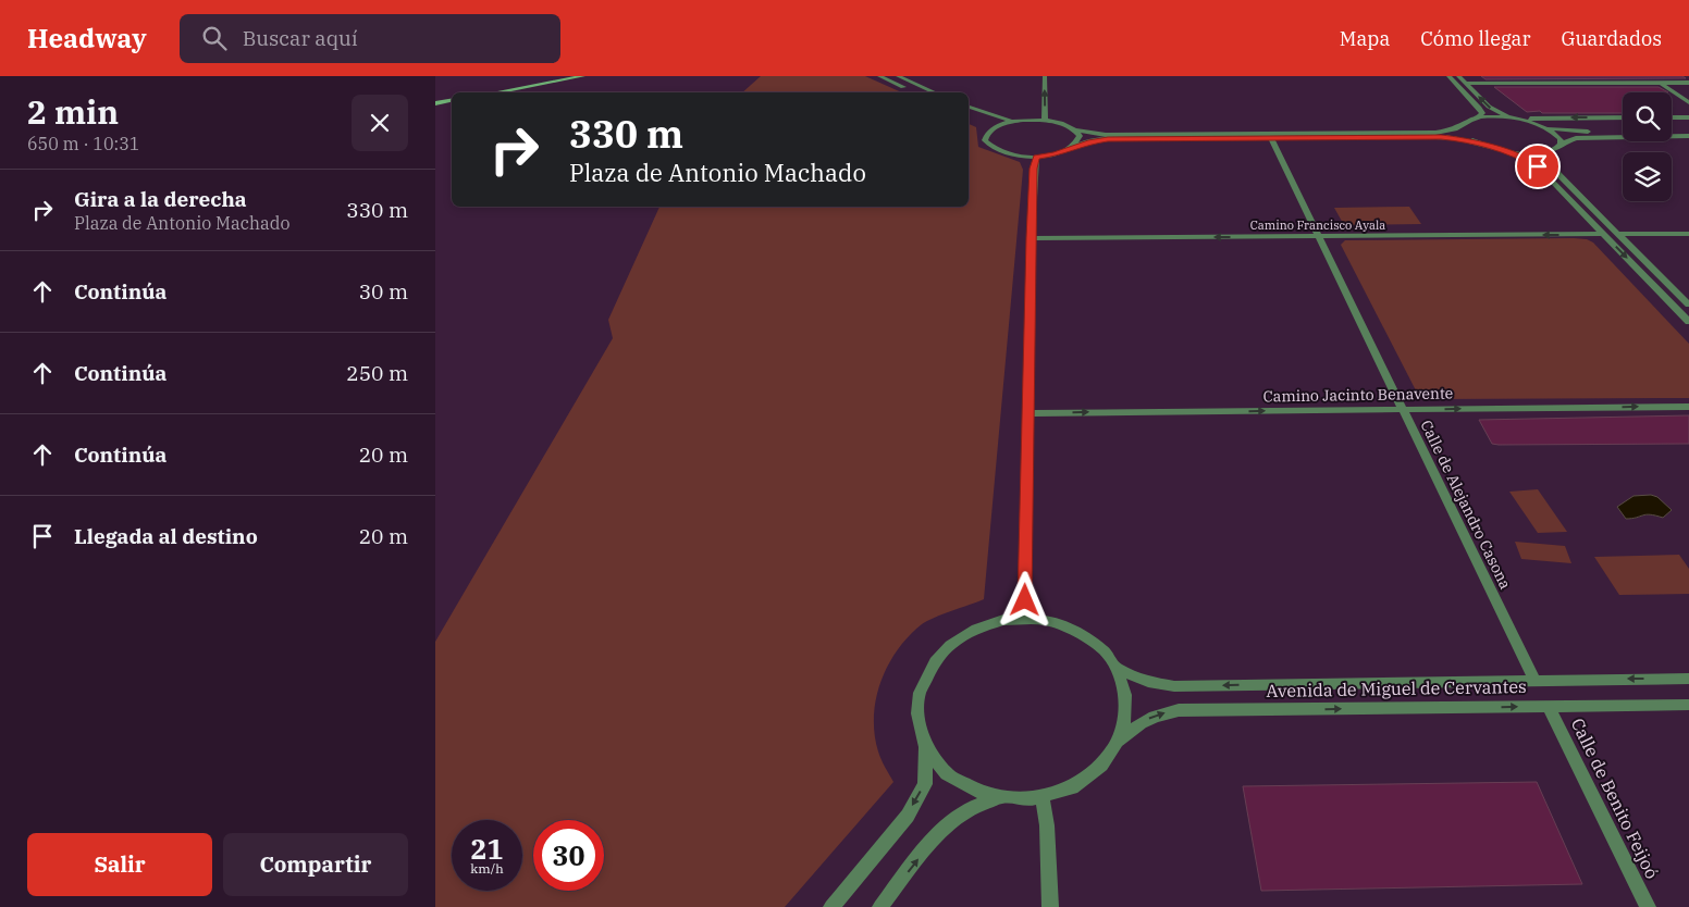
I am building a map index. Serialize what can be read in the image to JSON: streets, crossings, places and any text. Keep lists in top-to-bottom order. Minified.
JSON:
{"streets":{"street":["Camino Francisco Ayala","Camino Jacinto Benavente","Calle de Alejandro Casona","Avenida de Miguel de Cervantes","Calle de Benito Feijoó"]},"crossings":[["Camino Francisco Ayala","Calle de Alejandro Casona"],["Camino Jacinto Benavente","Calle de Alejandro Casona"],["Calle de Alejandro Casona","Avenida de Miguel de Cervantes"],["Avenida de Miguel de Cervantes","Calle de Benito Feijoó"]],"one_way":["Camino Jacinto Benavente"],"page":{"header":"Headway","search":"Buscar aquí","nav":["Mapa","Cómo llegar","Guardados"],"heading":["2 min","650 m · 10:31"],"turn":["330 m","Plaza de Antonio Machado"],"list":[{"name":"Gira a la derecha","note":"Plaza de Antonio Machado","value":"330 m"},{"name":"Continúa","value":"30 m"},{"name":"Continúa","value":"250 m"},{"name":"Continúa","value":"20 m"},{"name":"Llegada al destino","value":"20 m"}],"speed":"21 km/h","limit":"30","buttons":["Salir","Compartir"]}}
